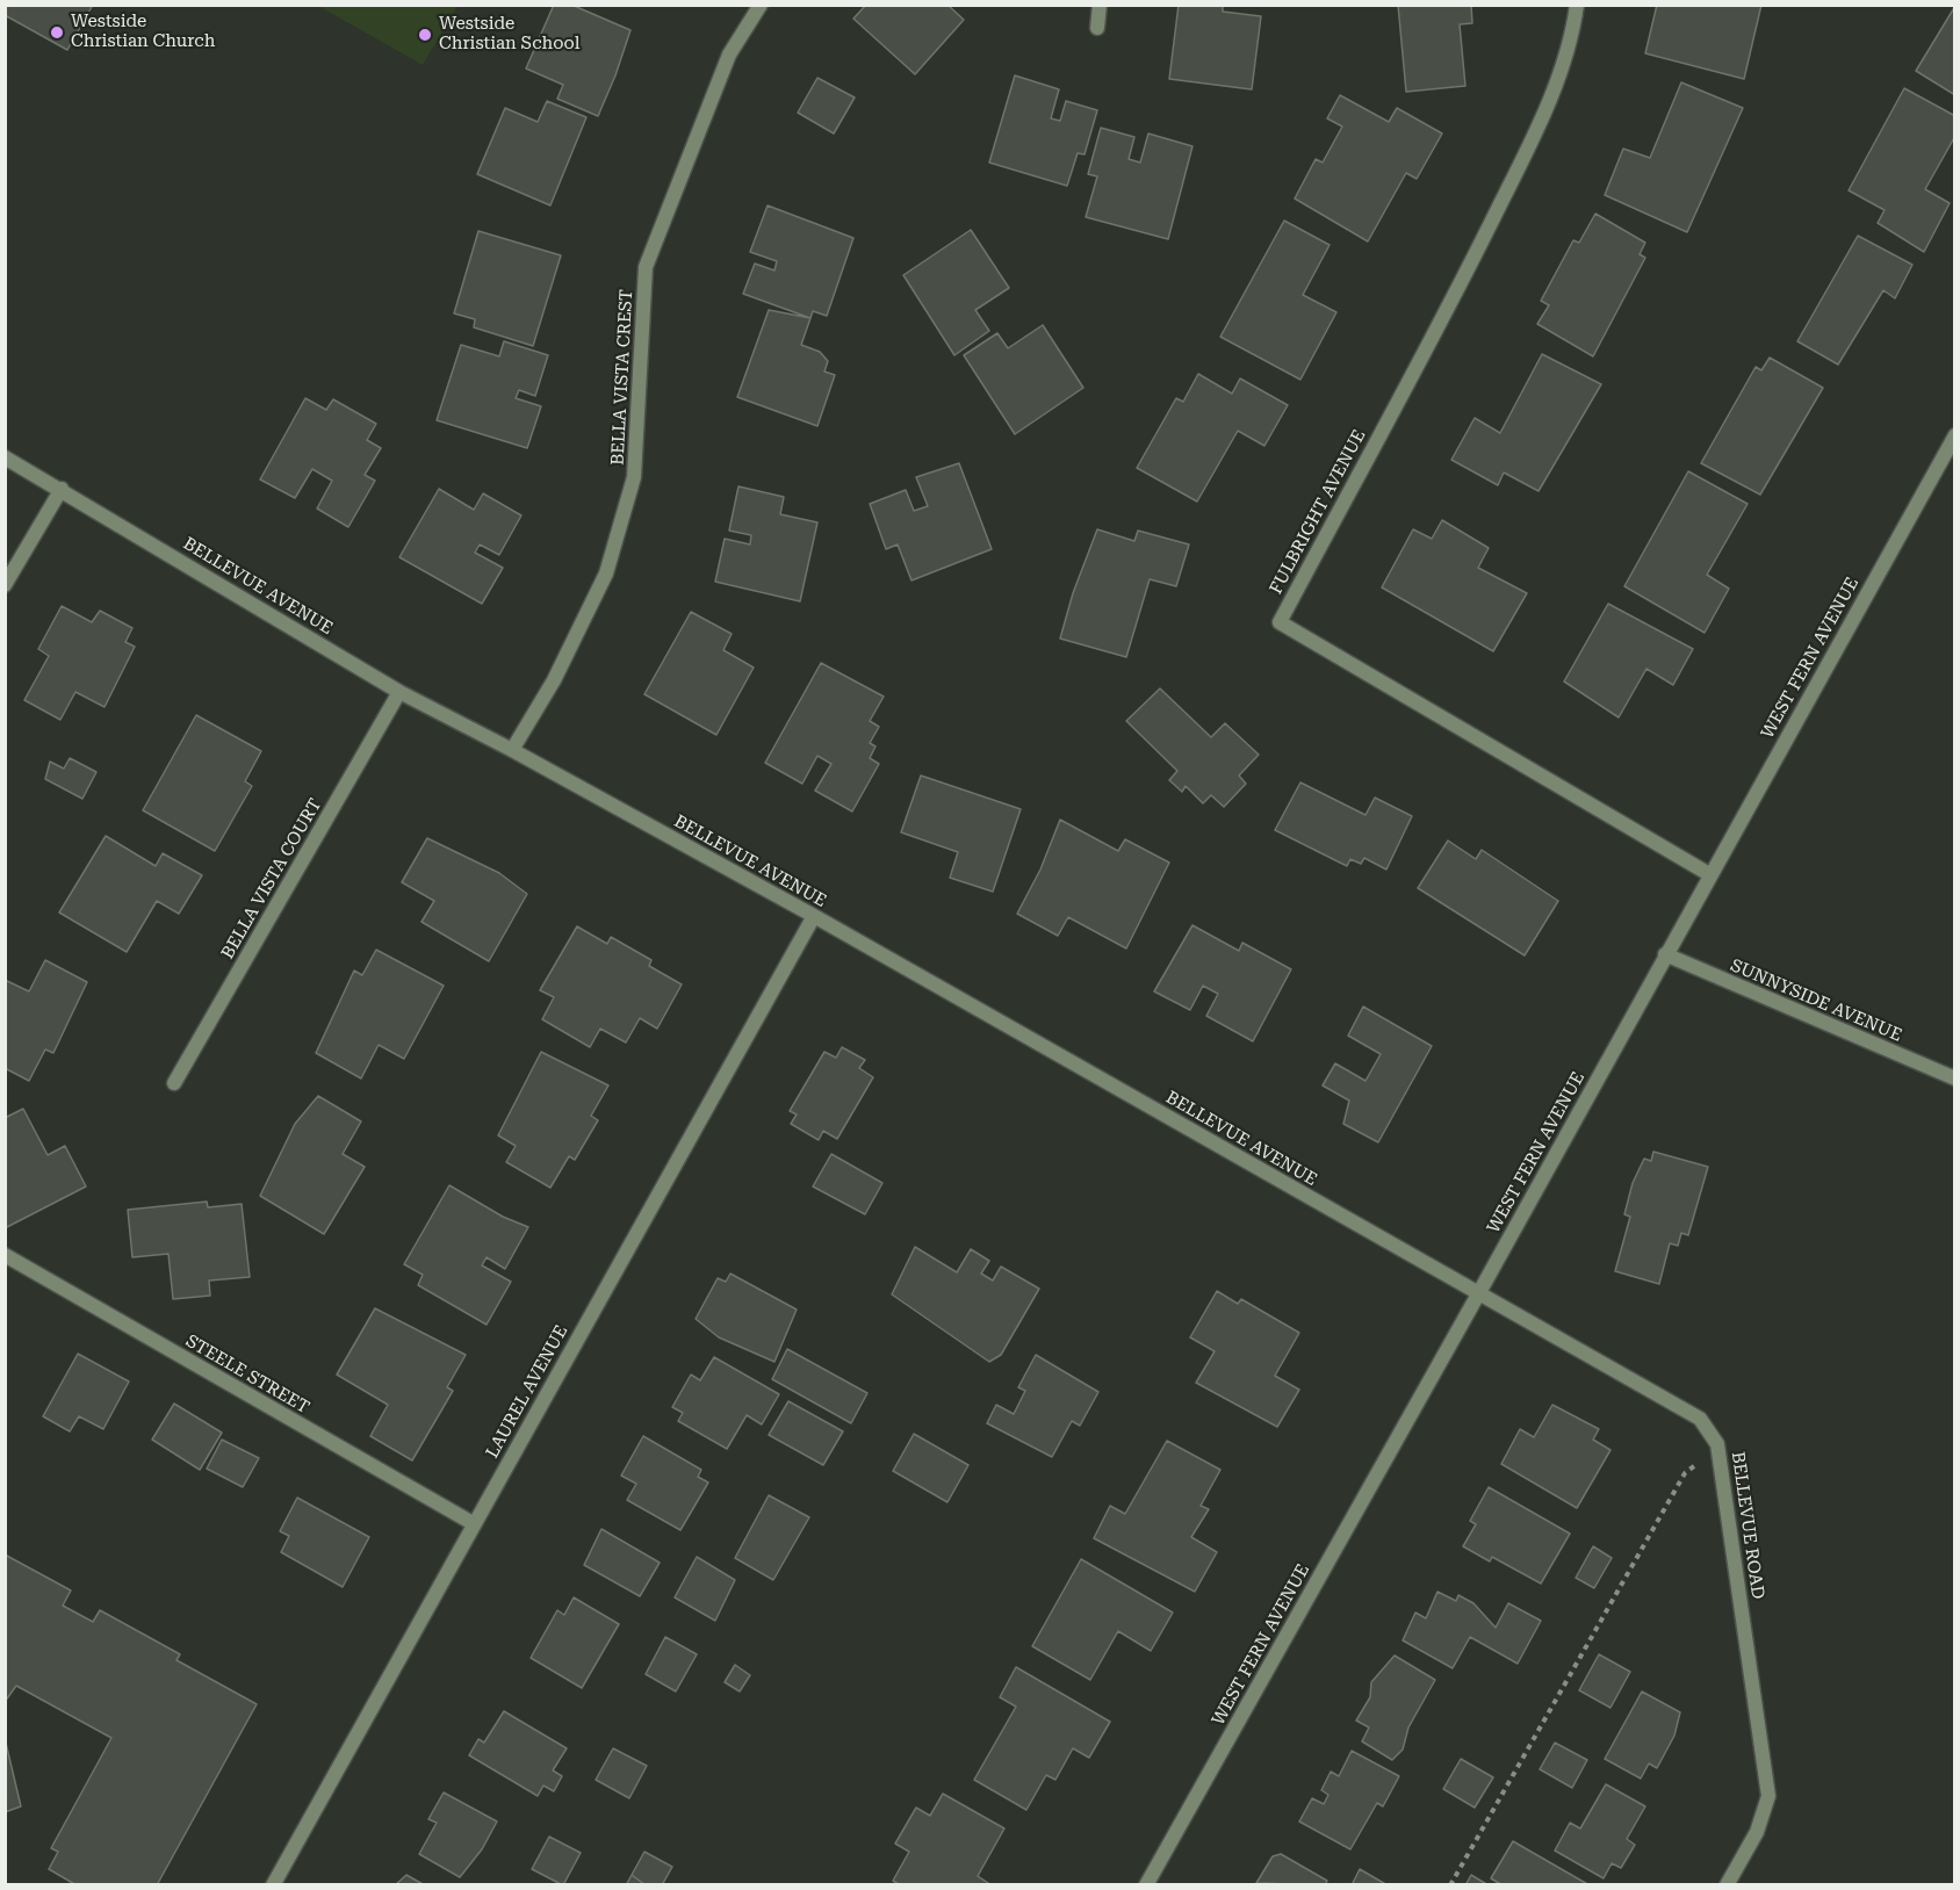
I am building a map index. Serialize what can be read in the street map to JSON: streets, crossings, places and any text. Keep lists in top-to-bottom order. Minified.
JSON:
{"streets":{"street":["BELLA VISTA CREST","FULBRIGHT AVENUE","BELLEVUE AVENUE","WEST FERN AVENUE","BELLA VISTA COURT","SUNNYSIDE AVENUE","STEELE STREET","LAUREL AVENUE","BELLEVUE ROAD"]},"crossings":[["BELLA VISTA CREST","BELLEVUE AVENUE"],["FULBRIGHT AVENUE","WEST FERN AVENUE"],["BELLEVUE AVENUE","WEST FERN AVENUE"],["BELLEVUE AVENUE","BELLA VISTA COURT"],["BELLEVUE AVENUE","LAUREL AVENUE"],["BELLEVUE AVENUE","BELLEVUE ROAD"],["WEST FERN AVENUE","SUNNYSIDE AVENUE"],["WEST FERN AVENUE","BELLEVUE ROAD"],["STEELE STREET","LAUREL AVENUE"]],"places":["Westside Christian Church","Westside Christian School"]}
